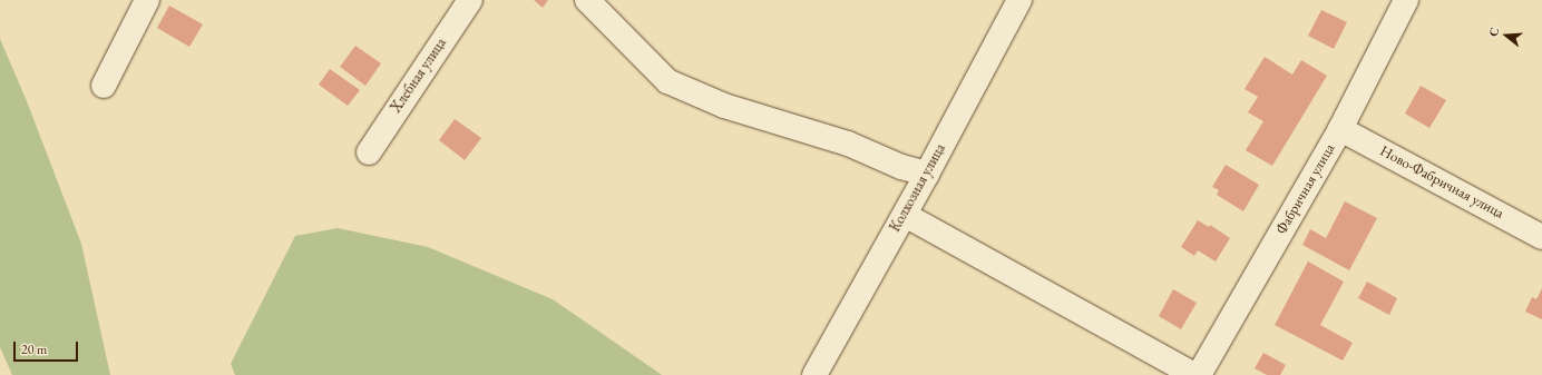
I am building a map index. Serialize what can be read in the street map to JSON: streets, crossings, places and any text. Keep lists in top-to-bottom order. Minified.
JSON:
{"streets":{"street":["Хлебная улица","Ново-Фабричная улица","Колхозная улица","Фабричная улица"]},"crossings":[["Ново-Фабричная улица","Фабричная улица"]],"scale_bar":"20 m","north":"left"}
